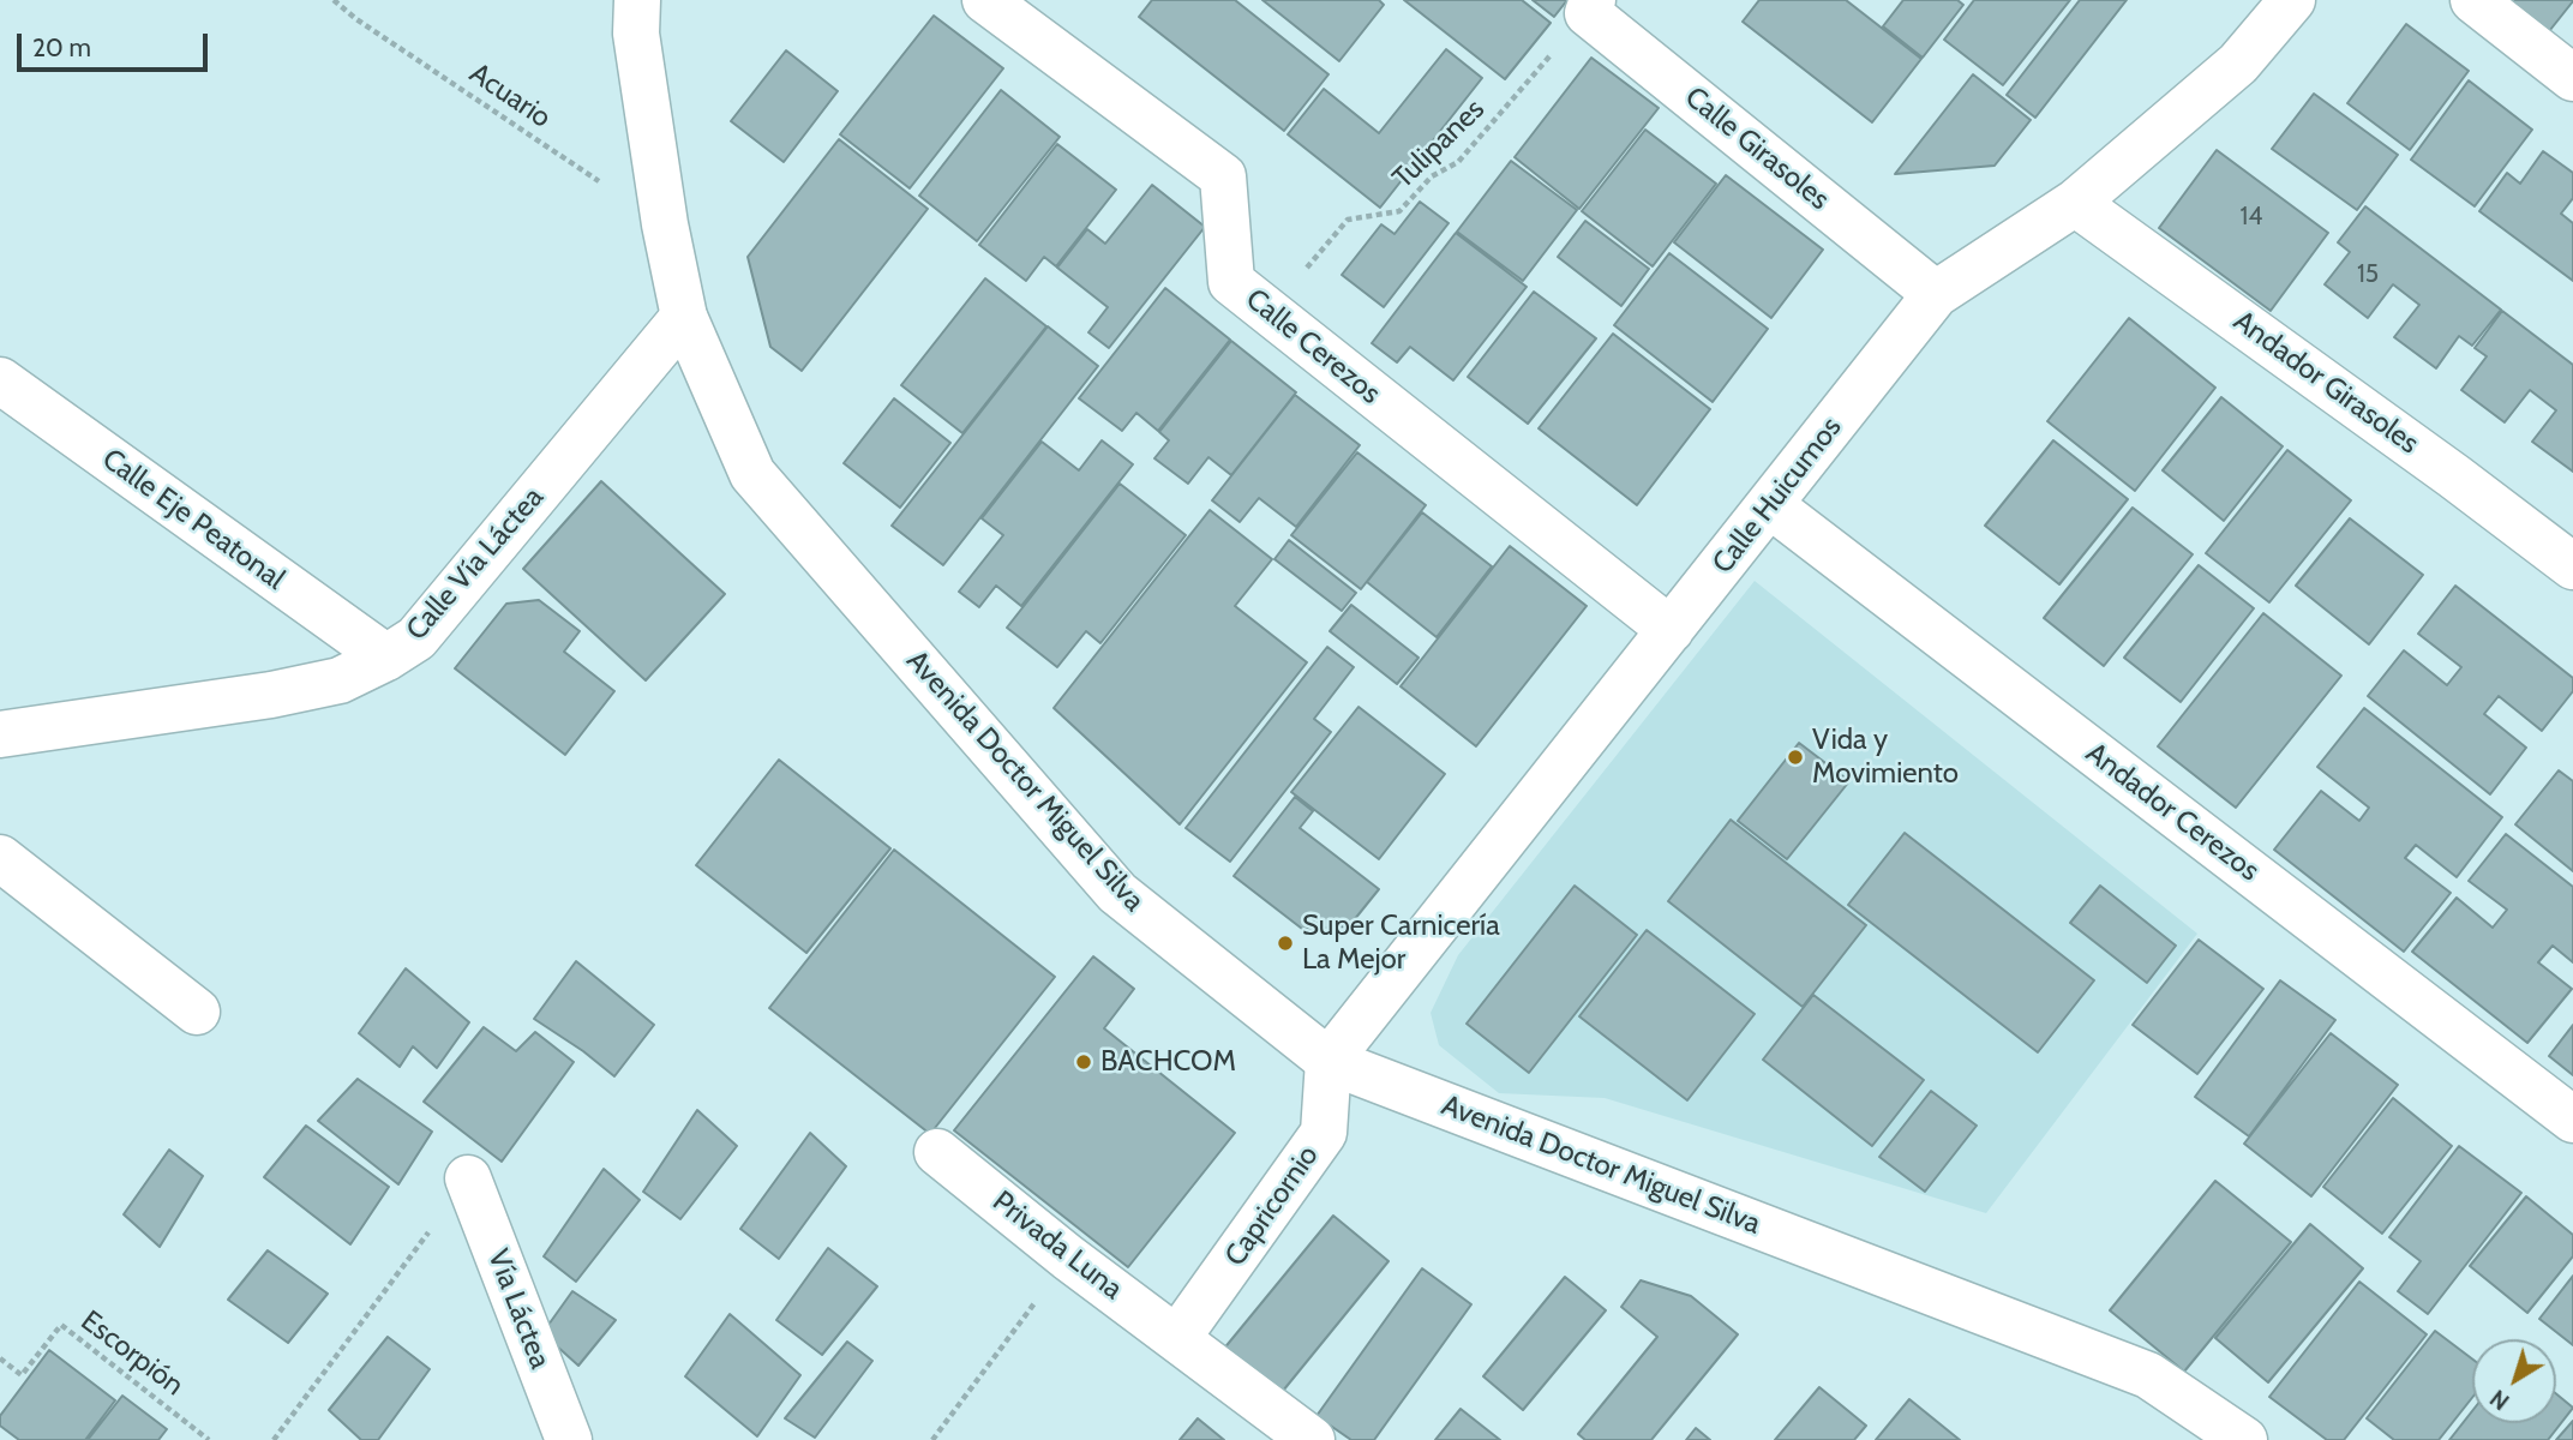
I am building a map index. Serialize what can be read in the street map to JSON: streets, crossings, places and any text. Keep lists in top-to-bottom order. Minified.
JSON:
{"streets":{"street":["Calle Girasoles","Calle Cerezos","Andador Girasoles","Calle Huicumos","Calle Eje Peatonal","Calle Vía Láctea","Avenida Doctor Miguel Silva","Andador Cerezos","Capricornio","Privada Luna","Vía Láctea"],"path":["Acuario","Tulipanes","Escorpión"]},"crossings":[["Acuario","Avenida Doctor Miguel Silva"],["Tulipanes","Calle Girasoles"],["Tulipanes","Calle Cerezos"],["Calle Girasoles","Calle Huicumos"],["Calle Cerezos","Calle Huicumos"],["Andador Girasoles","Calle Huicumos"],["Calle Huicumos","Avenida Doctor Miguel Silva"],["Calle Huicumos","Andador Cerezos"],["Calle Huicumos","Capricornio"],["Calle Eje Peatonal","Calle Vía Láctea"],["Calle Vía Láctea","Avenida Doctor Miguel Silva"],["Avenida Doctor Miguel Silva","Capricornio"],["Capricornio","Privada Luna"]],"places":["Vida y Movimiento","Super Carnicería La Mejor","BACHCOM"],"house_numbers":["14","15"],"scale_bar":"20 m","north":"bottom left"}
